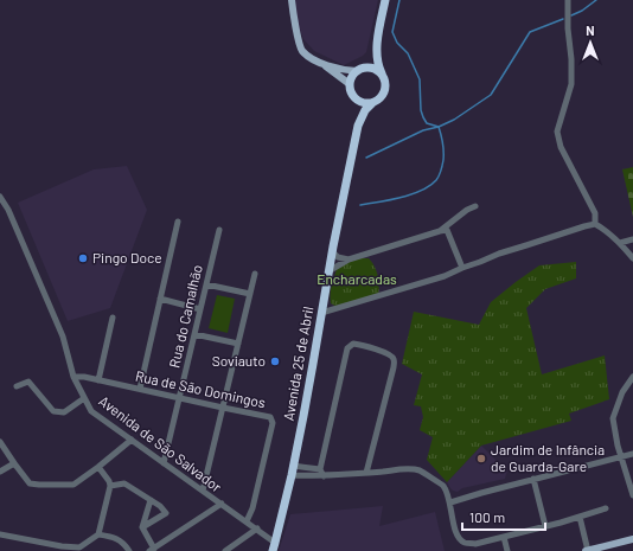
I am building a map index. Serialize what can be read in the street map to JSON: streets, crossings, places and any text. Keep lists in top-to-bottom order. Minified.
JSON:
{"streets":{"highway":["Avenida 25 de Abril"],"street":["Rua do Camalhão","Rua de São Domingos","Avenida de São Salvador"]},"crossings":[["Rua do Camalhão","Rua de São Domingos"],["Rua do Camalhão","Avenida de São Salvador"],["Avenida 25 de Abril","Avenida de São Salvador"],["Rua de São Domingos","Avenida de São Salvador"]],"parks":["Encharcadas"],"places":["Pingo Doce","Soviauto","Jardim de Infância de Guarda-Gare"],"scale_bar":"100 m","north":"top"}
